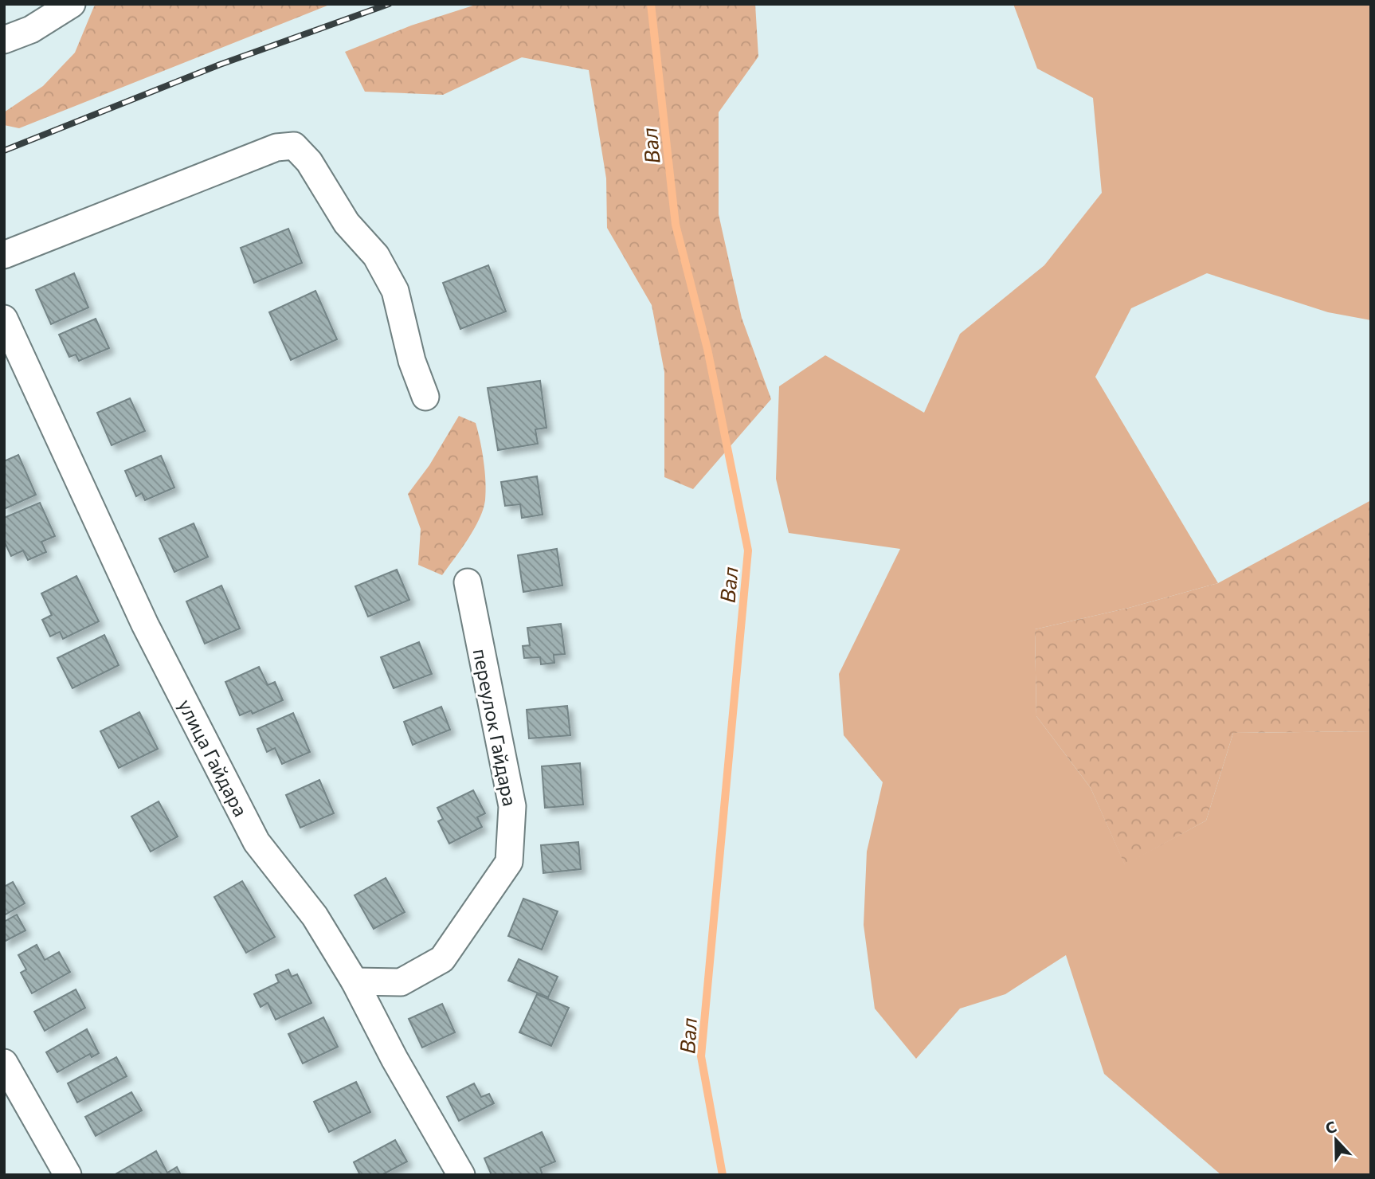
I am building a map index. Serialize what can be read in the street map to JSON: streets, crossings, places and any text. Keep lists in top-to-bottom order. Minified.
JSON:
{"streets":{"street":["переулок Гайдара","улица Гайдара"]},"crossings":[["переулок Гайдара","улица Гайдара"]],"water":["Вал"],"north":"top"}
